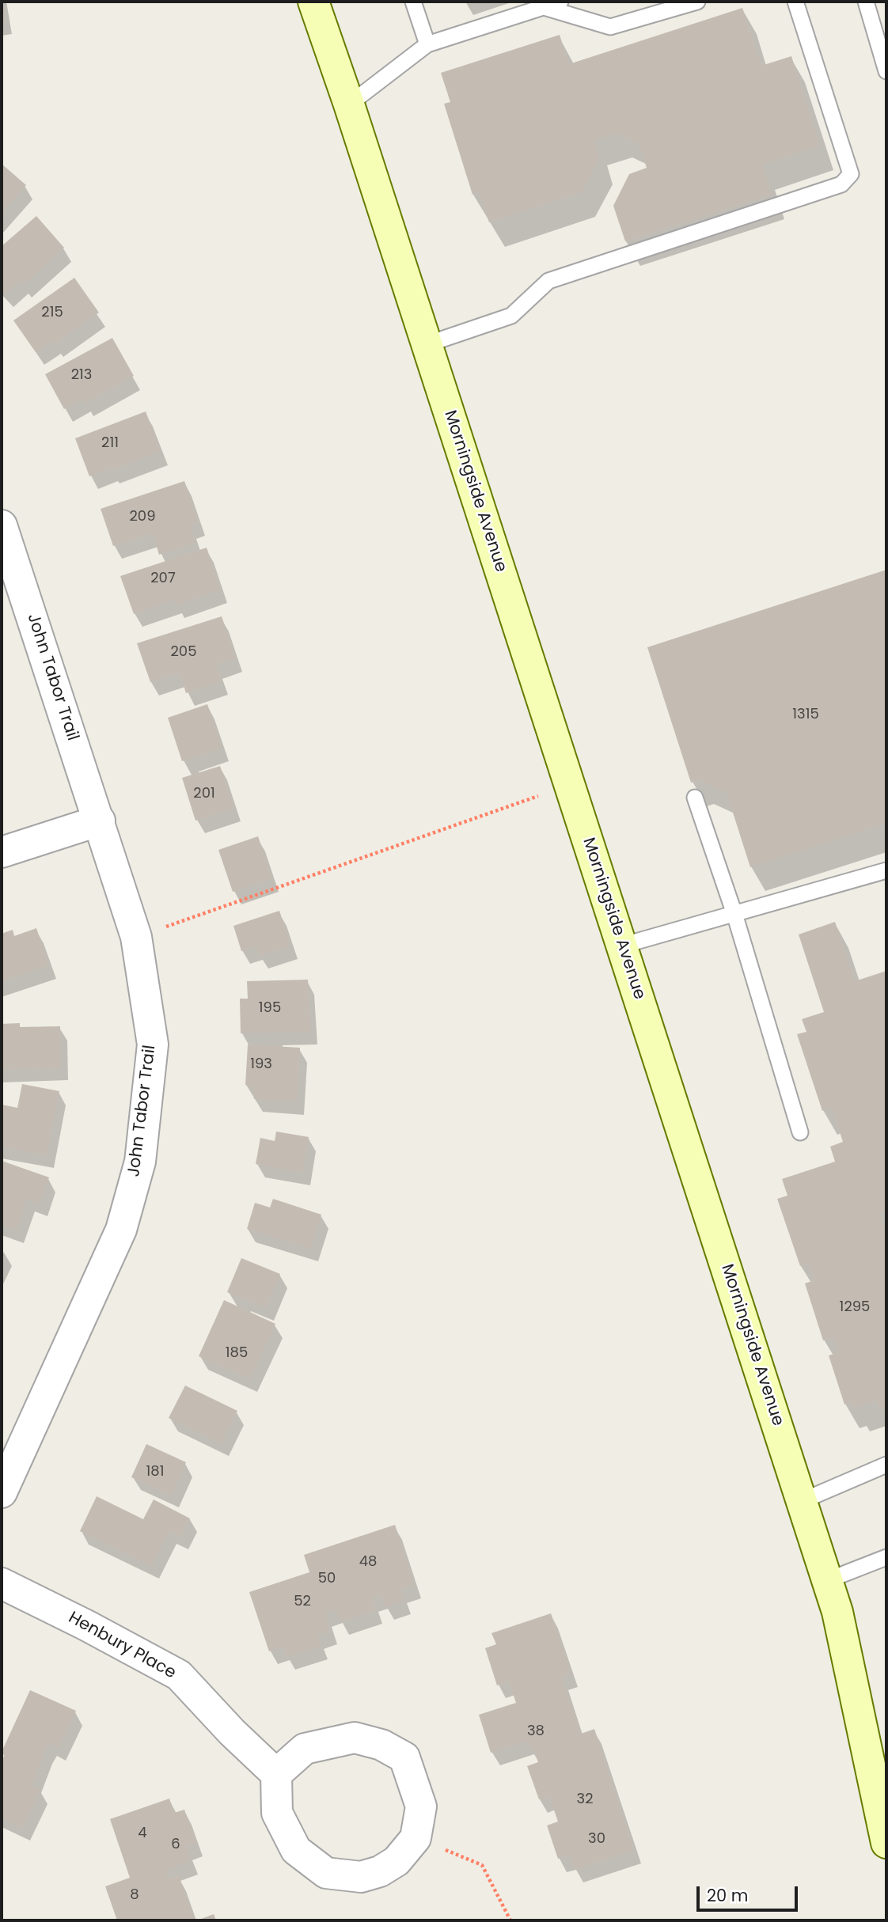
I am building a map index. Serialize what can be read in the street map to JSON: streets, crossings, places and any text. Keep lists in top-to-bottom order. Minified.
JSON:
{"streets":{"main road":["Morningside Avenue"],"street":["John Tabor Trail","Henbury Place"]},"house_numbers":["215","213","211","209","207","205","1315","201","195","193","1295","185","181","48","50","52","38","32","4","30","6","8"],"scale_bar":"20 m"}
